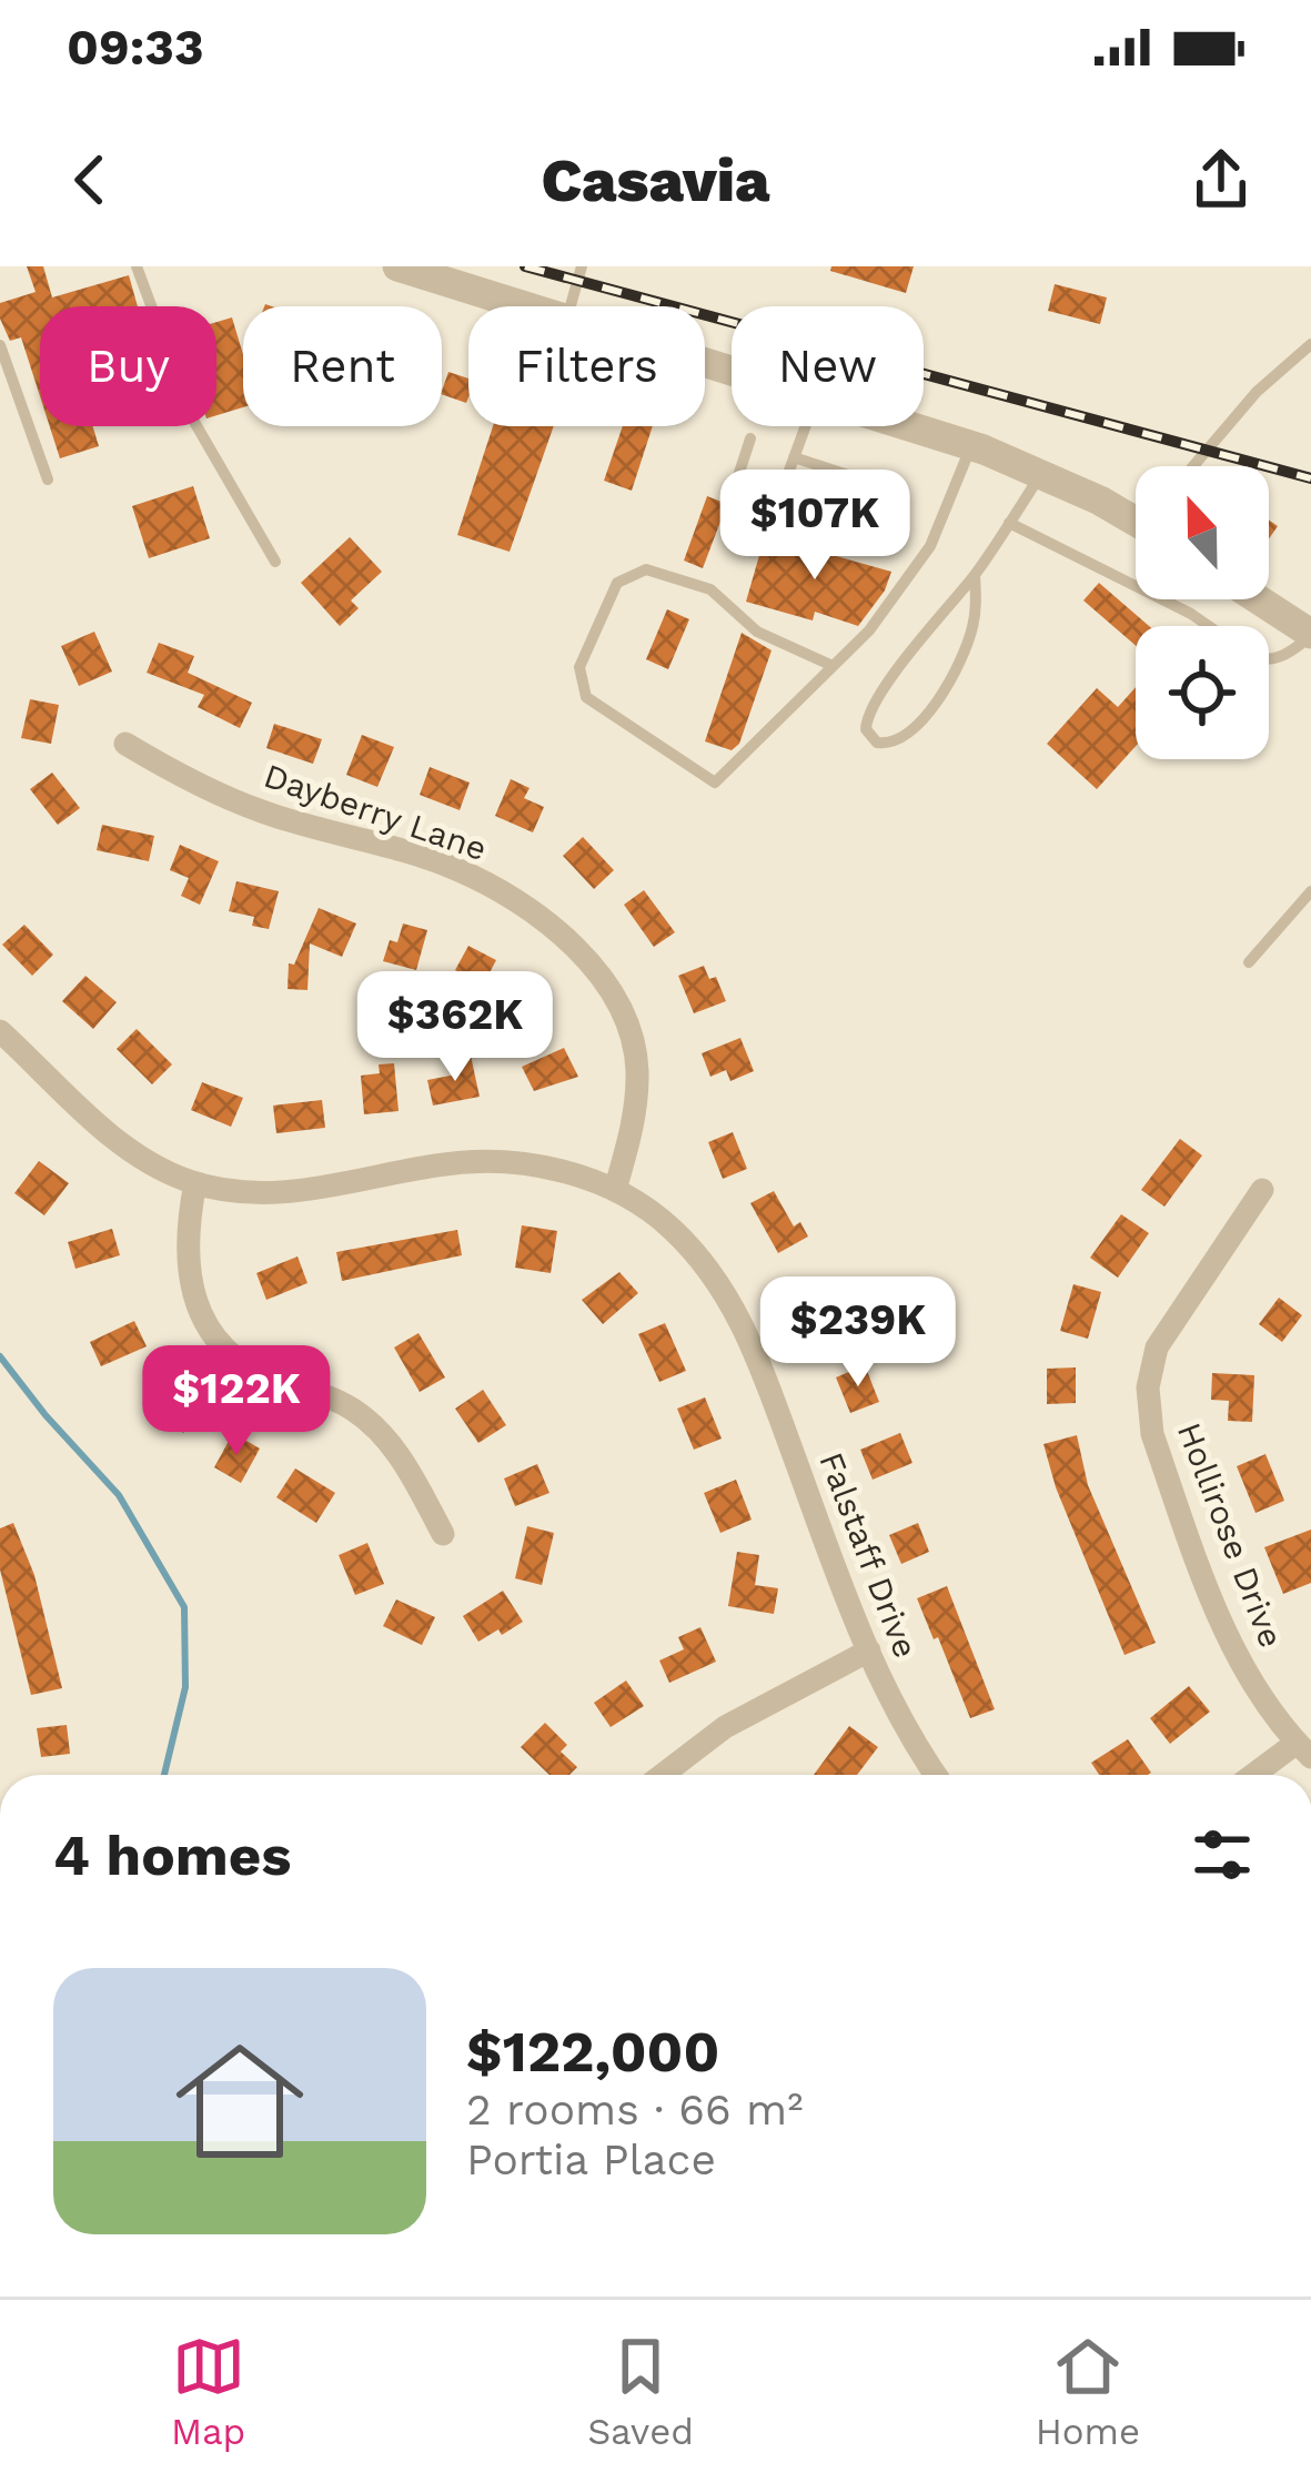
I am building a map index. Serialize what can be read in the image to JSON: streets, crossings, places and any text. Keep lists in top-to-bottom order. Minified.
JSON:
{"streets":{"street":["Dayberry Lane","Hollirose Drive","Falstaff Drive"]},"crossings":[["Dayberry Lane","Falstaff Drive"]],"north":"top","page":{"status":"09:33","header":"Casavia","chip":["Buy","Rent","Filters","New"],"price":["$107K","$362K","$239K","$122K"],"heading":"4 homes","list":[{"name":"$122,000","note":"2 rooms · 66 m² · Portia Place"}],"tabs":["Map","Saved","Home"]}}
